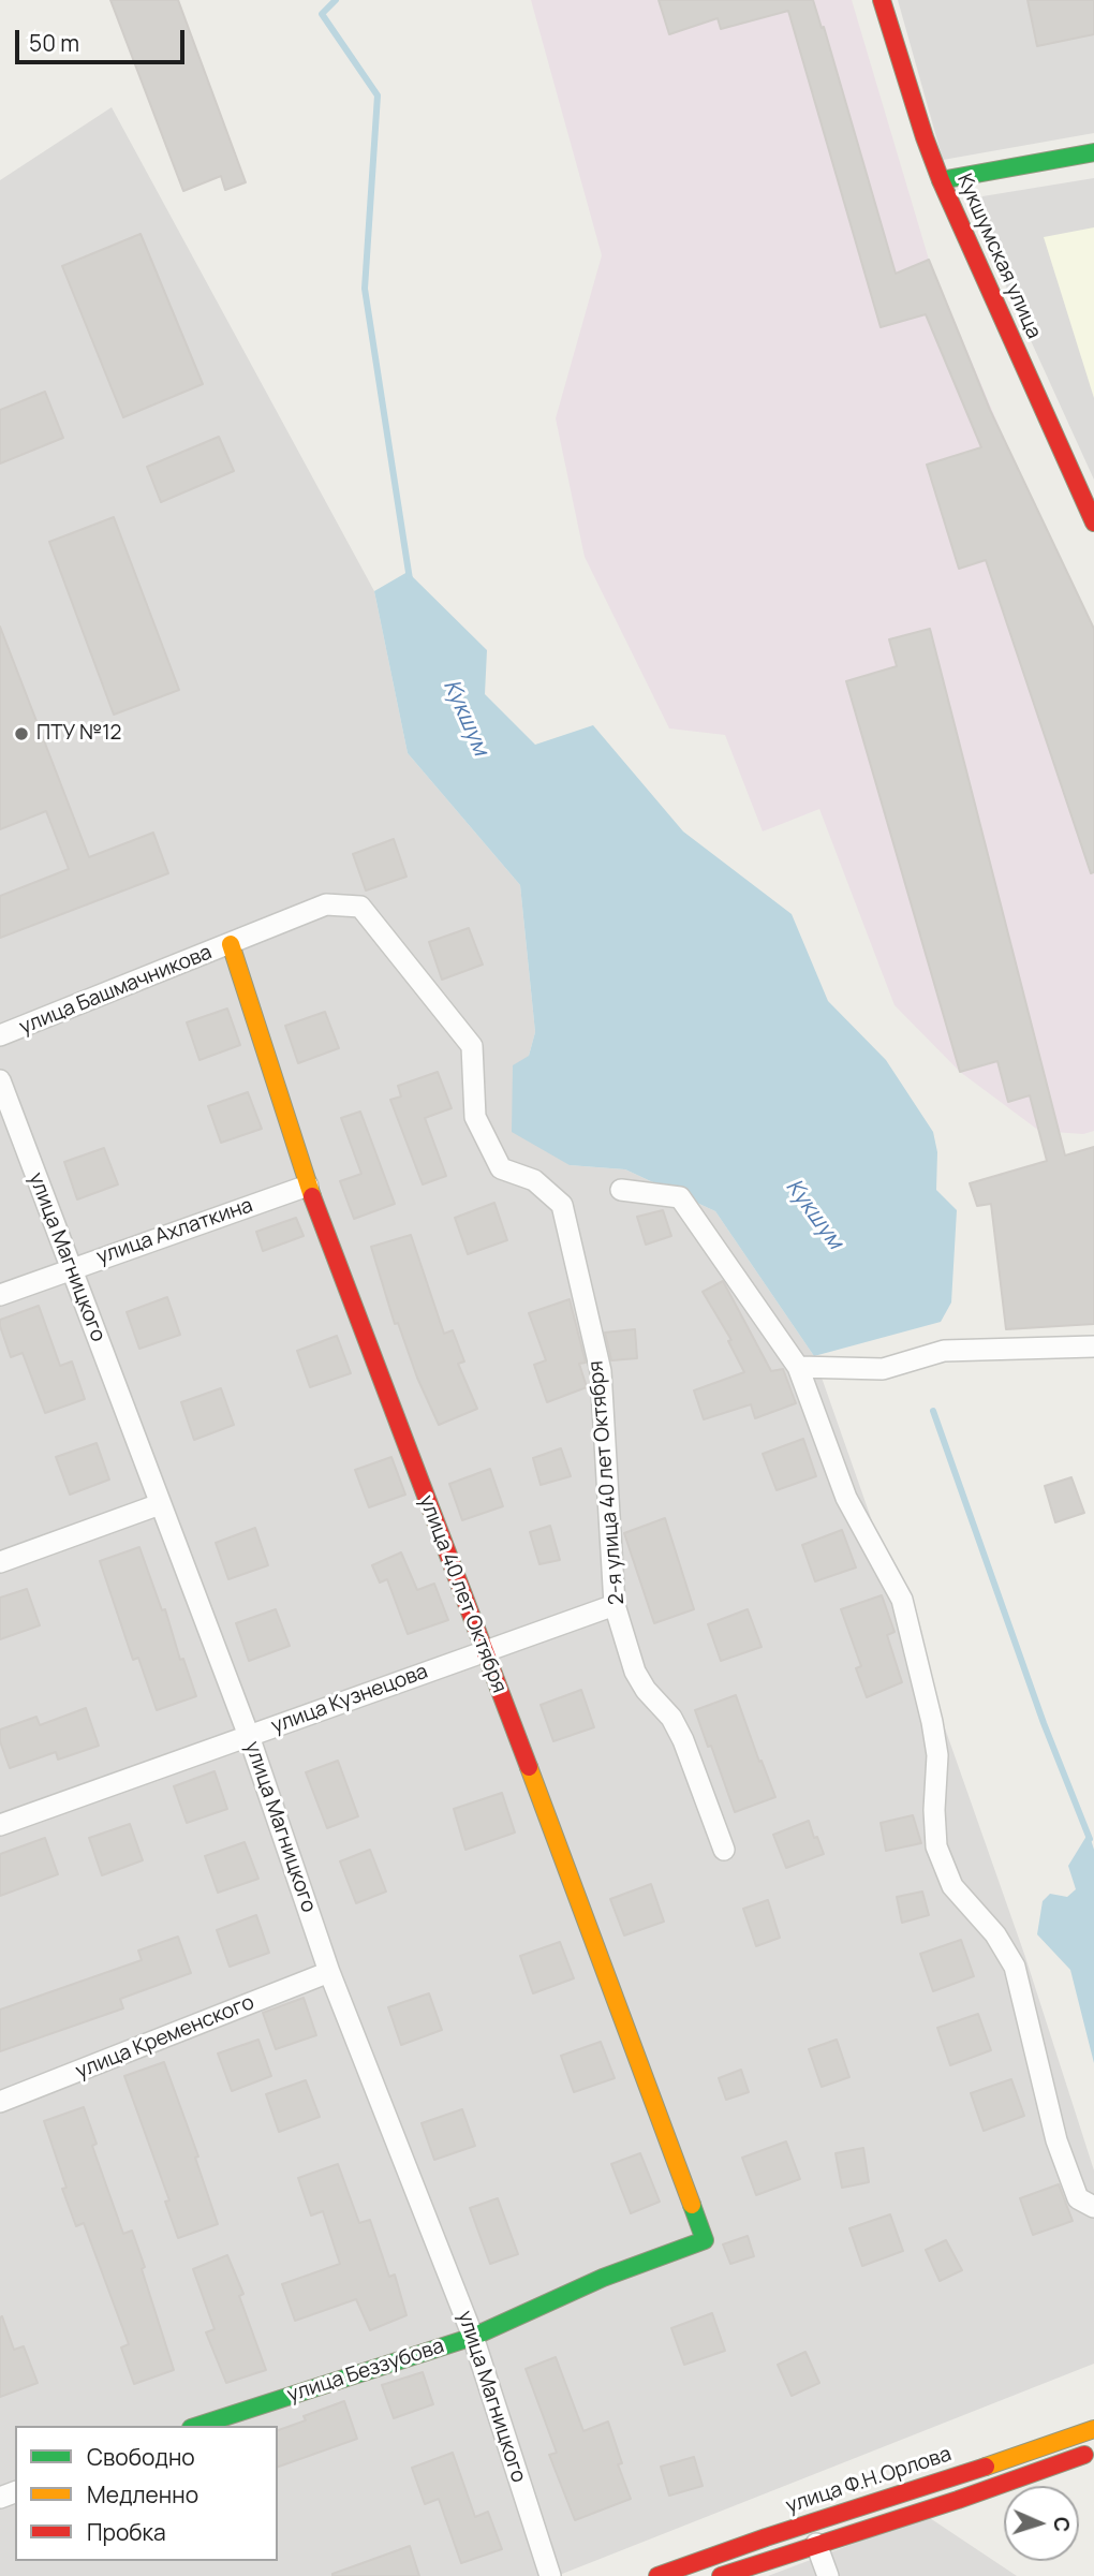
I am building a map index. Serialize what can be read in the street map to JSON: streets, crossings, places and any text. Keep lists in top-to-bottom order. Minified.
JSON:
{"streets":{"street":["Кукшумская улица","улица Башмачникова","улица Ахлаткина","улица Магницкого","2-я улица 40 лет Октября","улица 40 лет Октября","улица Кузнецова","улица Кременского","улица Беззубова","улица Ф.Н.Орлова"]},"crossings":[["улица Башмачникова","2-я улица 40 лет Октября"],["улица Башмачникова","улица 40 лет Октября"],["улица Ахлаткина","улица Магницкого"],["улица Ахлаткина","улица 40 лет Октября"],["улица Магницкого","улица Кузнецова"],["улица Магницкого","улица Кременского"],["улица Магницкого","улица Беззубова"],["2-я улица 40 лет Октября","улица 40 лет Октября"],["2-я улица 40 лет Октября","улица Кузнецова"],["улица 40 лет Октября","улица Кузнецова"],["улица 40 лет Октября","улица Беззубова"]],"water":["Кукшум"],"places":["ПТУ №12"],"legend":["Свободно","Медленно","Пробка"],"scale_bar":"50 m","north":"right"}
